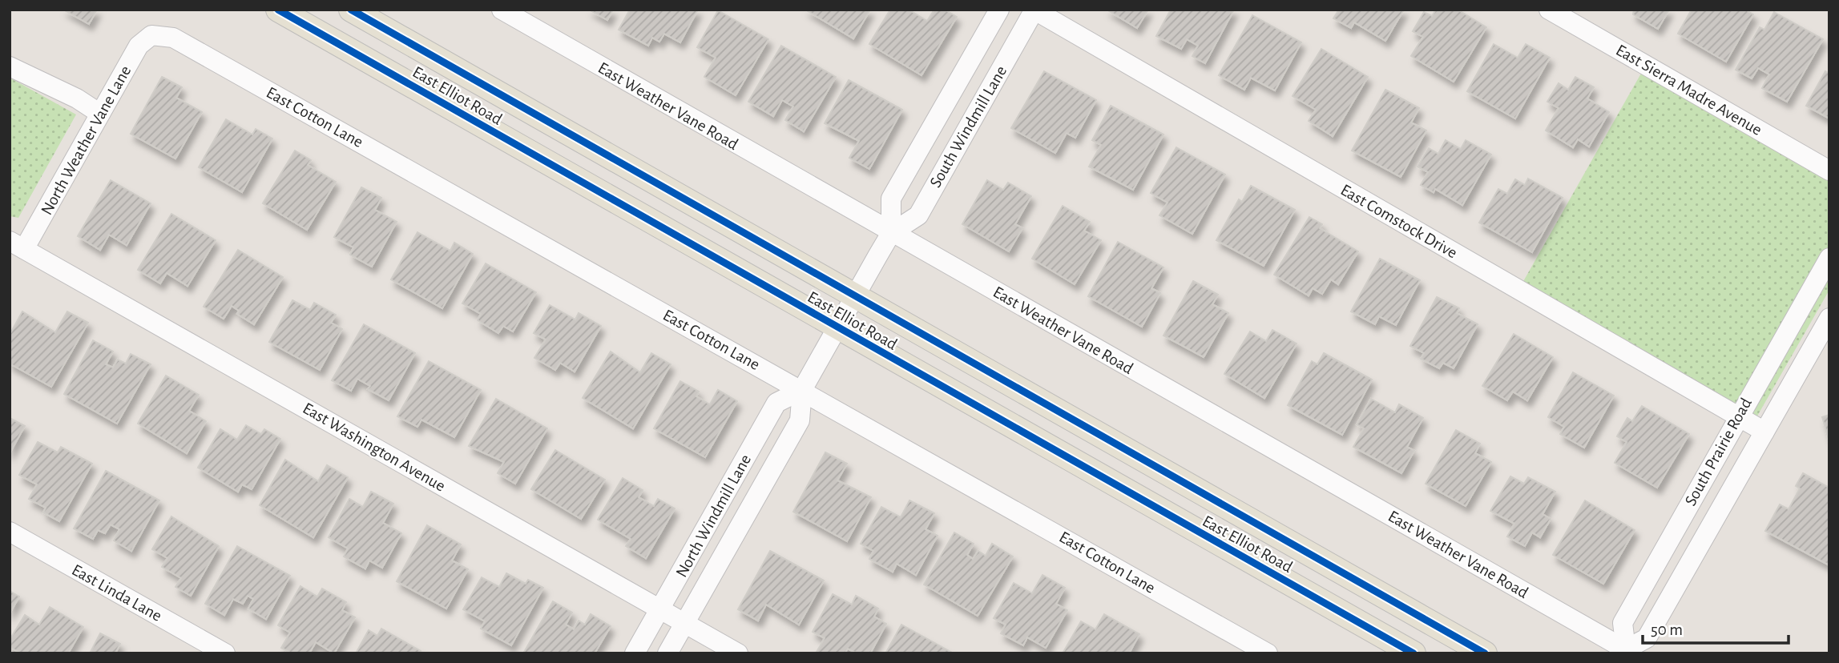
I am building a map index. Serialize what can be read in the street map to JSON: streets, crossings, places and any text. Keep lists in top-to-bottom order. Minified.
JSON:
{"streets":{"main road":["East Elliot Road"],"street":["East Sierra Madre Avenue","East Weather Vane Road","East Cotton Lane","South Windmill Lane","North Weather Vane Lane","East Comstock Drive","East Washington Avenue","South Prairie Road","North Windmill Lane","East Linda Lane"]},"crossings":[["East Elliot Road","South Windmill Lane"],["East Elliot Road","North Windmill Lane"],["East Weather Vane Road","South Windmill Lane"],["East Weather Vane Road","South Prairie Road"],["East Cotton Lane","North Weather Vane Lane"],["East Cotton Lane","North Windmill Lane"],["South Windmill Lane","East Comstock Drive"],["South Windmill Lane","North Windmill Lane"],["North Weather Vane Lane","East Washington Avenue"],["East Comstock Drive","South Prairie Road"],["East Washington Avenue","North Windmill Lane"]],"scale_bar":"50 m"}
